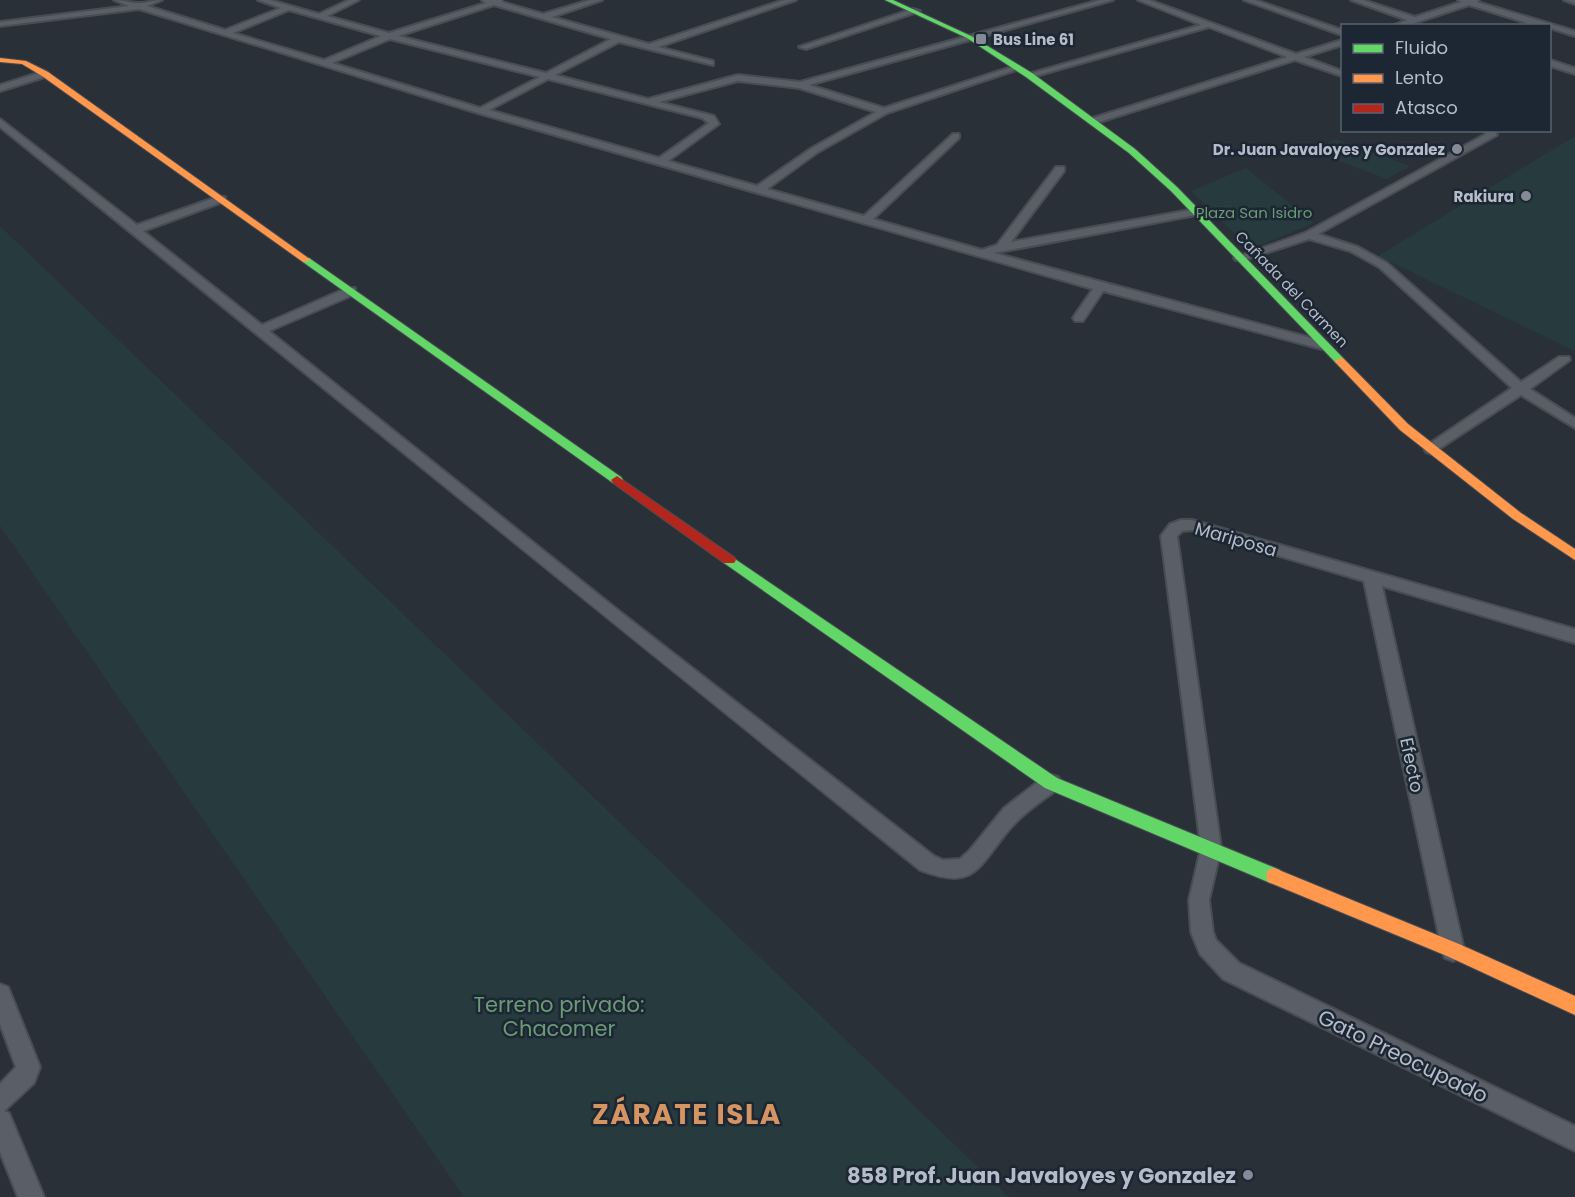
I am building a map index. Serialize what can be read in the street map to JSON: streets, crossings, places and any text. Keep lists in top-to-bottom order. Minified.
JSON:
{"streets":{"street":["Cañada del Carmen","Mariposa","Efecto","Gato Preocupado"]},"crossings":[["Mariposa","Efecto"],["Mariposa","Gato Preocupado"]],"districts":["ZÁRATE ISLA"],"parks":["Plaza San Isidro","Terreno privado: Chacomer"],"places":{"transit":["Bus Line 61"],"other":["Dr. Juan Javaloyes y Gonzalez","Rakiura","858 Prof. Juan Javaloyes y Gonzalez"]},"legend":["Fluido","Lento","Atasco"]}
